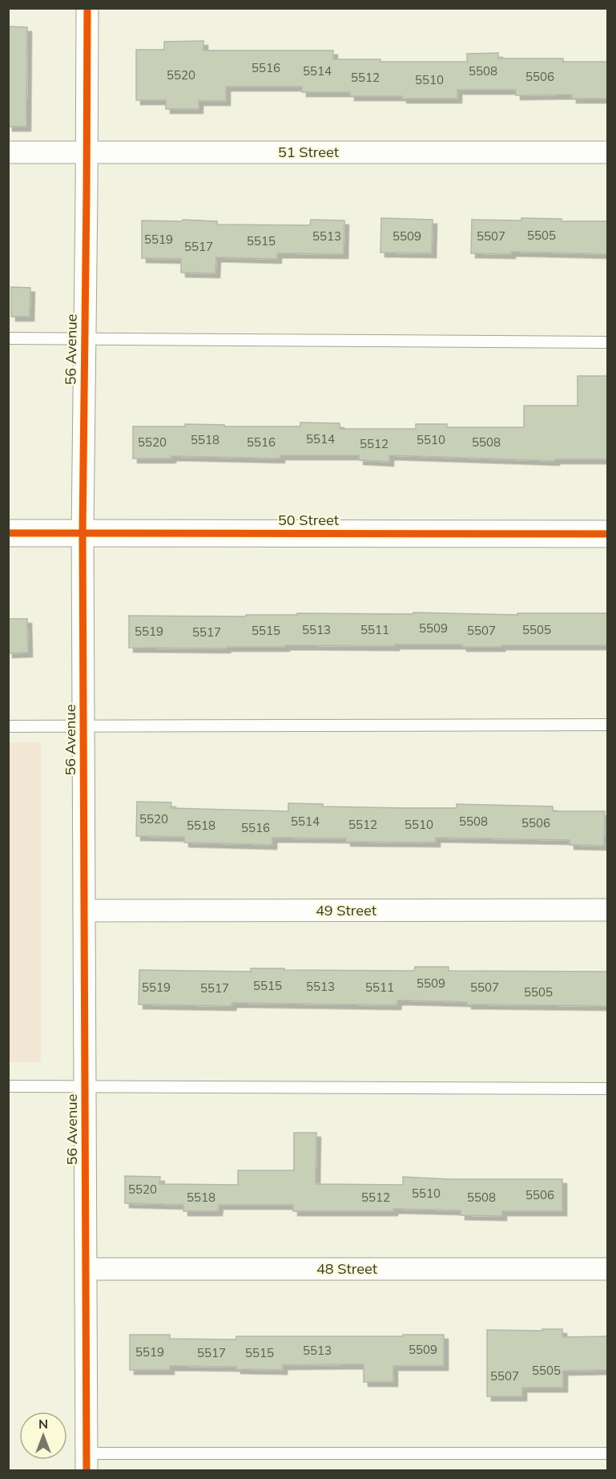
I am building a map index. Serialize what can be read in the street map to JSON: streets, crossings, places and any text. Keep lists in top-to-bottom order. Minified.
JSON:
{"streets":{"street":["51 Street","56 Avenue","50 Street","49 Street","48 Street"]},"crossings":[["51 Street","56 Avenue"],["56 Avenue","50 Street"],["56 Avenue","49 Street"],["56 Avenue","48 Street"]],"house_numbers":["5516","5514","5508","5520","5506","5512","5510","5505","5513","5509","5507","5519","5515","5517","5514","5518","5510","5520","5516","5508","5512","5509","5513","5511","5505","5515","5507","5519","5517","5520","5514","5508","5506","5512","5510","5518","5516","5509","5515","5513","5519","5511","5507","5517","5505","5520","5510","5506","5518","5512","5508","5509","5513","5519","5517","5515","5505","5507"],"north":"top"}
